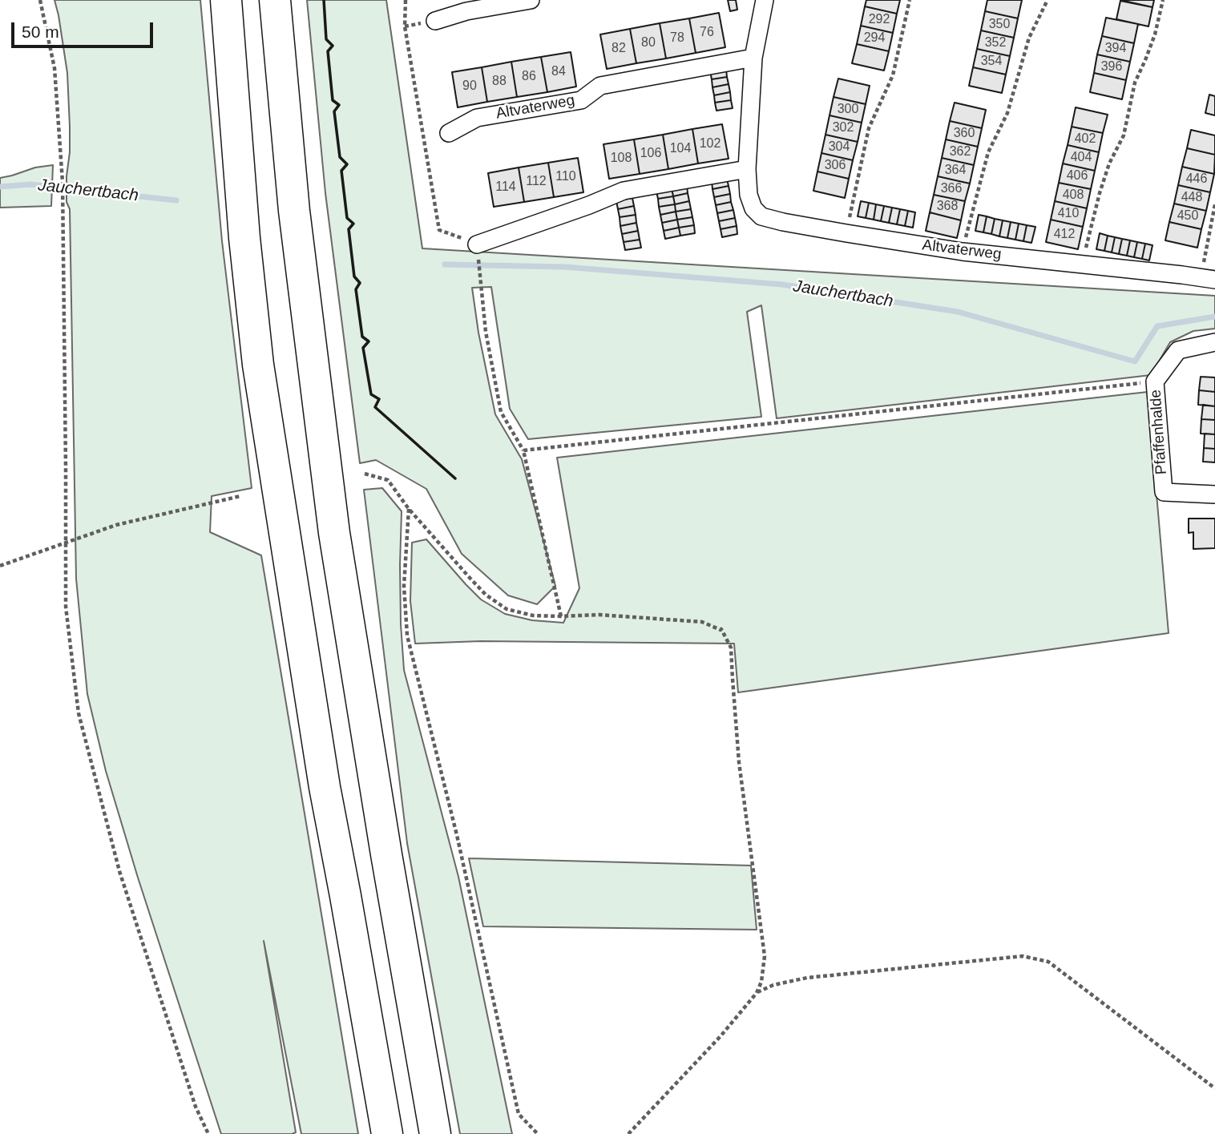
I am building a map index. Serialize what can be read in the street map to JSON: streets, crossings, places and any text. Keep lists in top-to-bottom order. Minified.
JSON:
{"streets":{"street":["Altvaterweg","Pfaffenhalde"]},"water":["Jauchertbach"],"house_numbers":["292","350","76","78","294","80","352","82","394","354","396","84","86","88","90","300","302","360","402","102","304","104","362","106","404","108","306","364","406","110","446","112","114","366","408","448","368","410","450","412"],"scale_bar":"50 m"}
